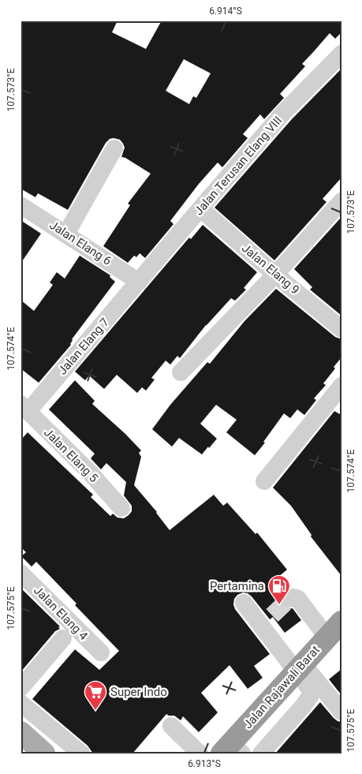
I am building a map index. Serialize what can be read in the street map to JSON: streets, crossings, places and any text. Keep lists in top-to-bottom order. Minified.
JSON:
{"streets":{"highway":["Jalan Rajawali Barat"],"street":["Jalan Terusan Elang VIII","Jalan Elang 6","Jalan Elang 9","Jalan Elang 7","Jalan Elang 5","Jalan Elang 4"]},"crossings":[["Jalan Terusan Elang VIII","Jalan Elang 6"],["Jalan Terusan Elang VIII","Jalan Elang 9"],["Jalan Terusan Elang VIII","Jalan Elang 7"],["Jalan Elang 6","Jalan Elang 7"],["Jalan Elang 7","Jalan Elang 5"]],"places":{"fuel station":["Pertamina"],"supermarket":["Super Indo"]},"coordinates":["6.914°S","107.573°E","107.574°E","107.575°E","6.913°S"]}
